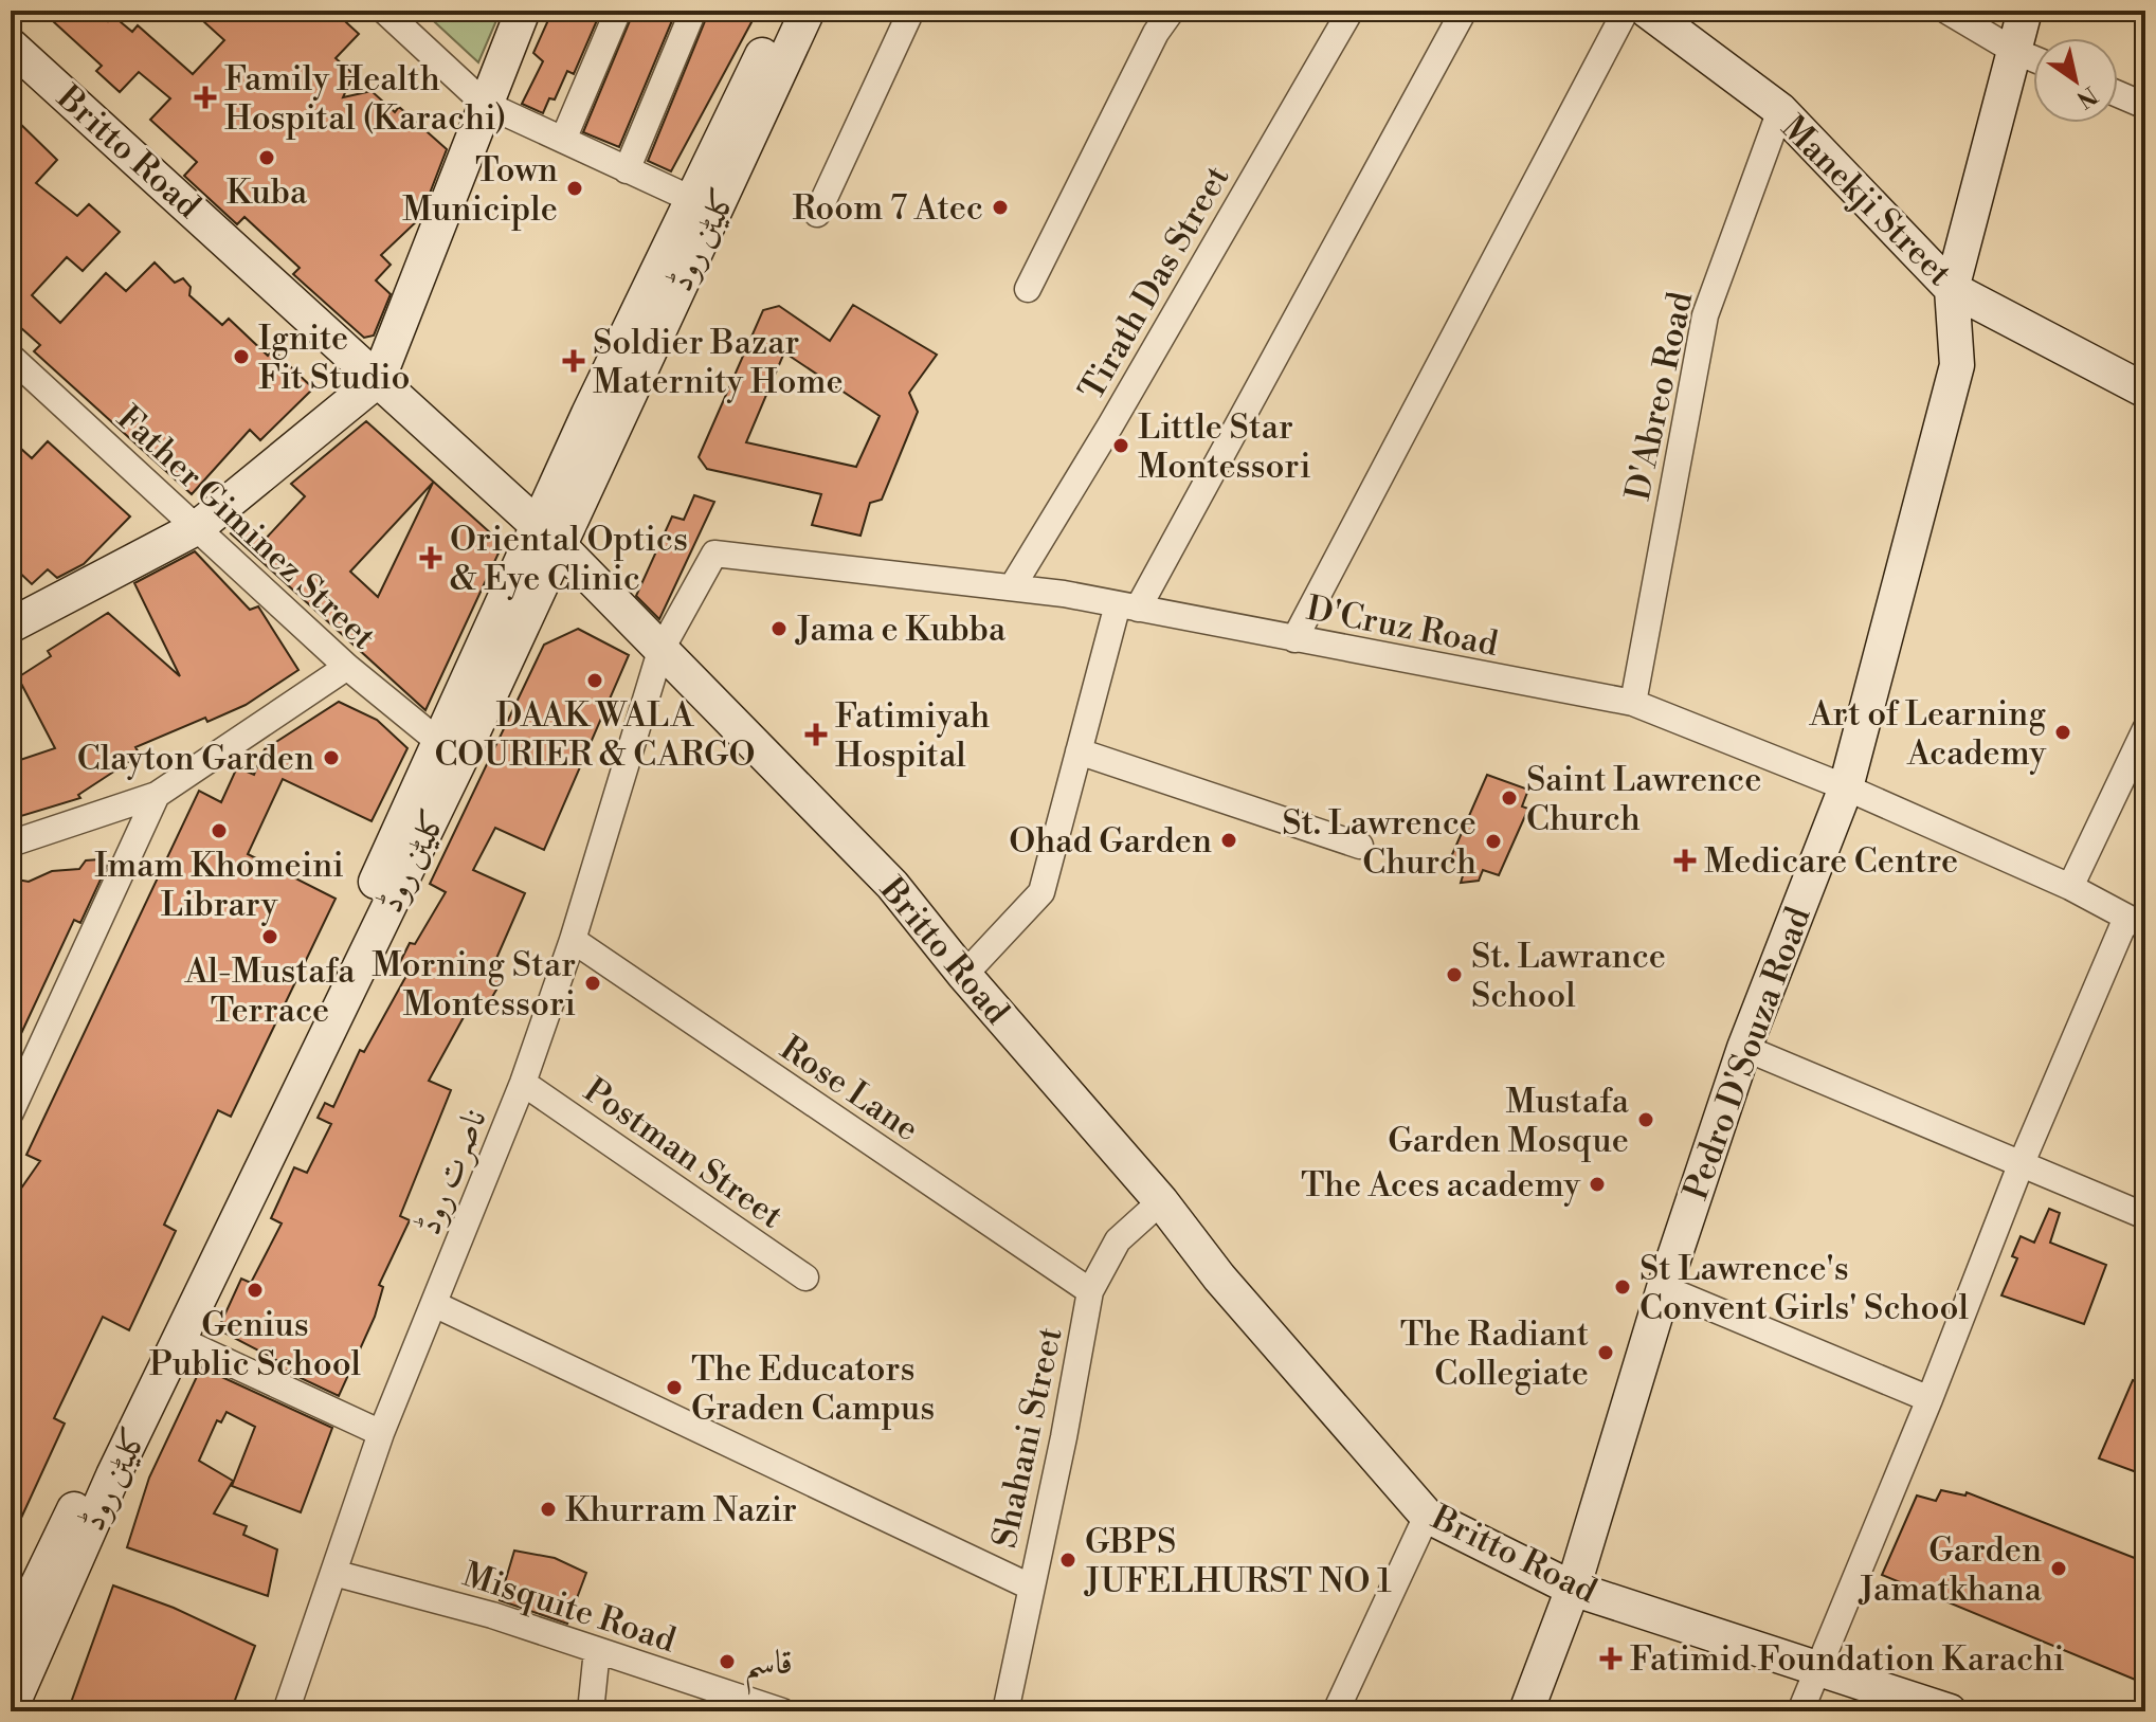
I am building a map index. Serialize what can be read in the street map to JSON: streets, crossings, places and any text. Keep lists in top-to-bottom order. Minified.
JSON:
{"streets":{"street":["Britto Road","Manekji Street","کلیٹن روڈ","Tirath Das Street","D'Abreo Road","Father Giminez Street","D'Cruz Road","Pedro D'Souza Road","Rose Lane","Postman Street","ناصرت روڈ","Shahani Street","Misquite Road"]},"crossings":[["Britto Road","کلیٹن روڈ"],["Britto Road","D'Cruz Road"],["Britto Road","Pedro D'Souza Road"],["Britto Road","ناصرت روڈ"],["Britto Road","Shahani Street"],["Manekji Street","D'Abreo Road"],["Manekji Street","Pedro D'Souza Road"],["کلیٹن روڈ","Father Giminez Street"],["Tirath Das Street","D'Cruz Road"],["D'Abreo Road","D'Cruz Road"],["D'Cruz Road","Pedro D'Souza Road"],["D'Cruz Road","ناصرت روڈ"],["Rose Lane","ناصرت روڈ"],["Rose Lane","Shahani Street"],["Postman Street","ناصرت روڈ"],["ناصرت روڈ","Misquite Road"]],"places":{"health":["Family Health Hospital (Karachi)","Soldier Bazar Maternity Home","Oriental Optics & Eye Clinic","Fatimiyah Hospital","Medicare Centre","Fatimid Foundation Karachi"],"other":["Kuba","Town Municiple","Room 7 Atec","Ignite Fit Studio","Little Star Montessori","Jama e Kubba","DAAK WALA COURIER & CARGO","Art of Learning Academy","Clayton Garden","Saint Lawrence Church","Imam Khomeini Library","Ohad Garden","St. Lawrence Church","Al-Mustafa Terrace","St. Lawrance School","Morning Star Montessori","Mustafa Garden Mosque","The Aces academy","St Lawrence's Convent Girls' School","Genius Public School","The Radiant Collegiate","The Educators Graden Campus","Khurram Nazir","GBPS JUFELHURST NO 1","Garden Jamatkhana","قاسم"]},"north":"bottom right"}
